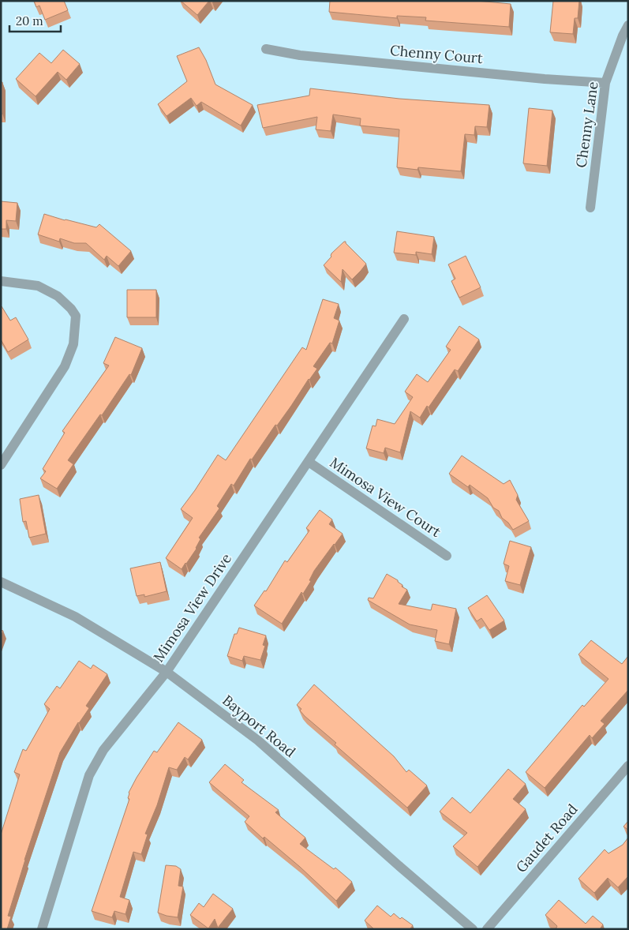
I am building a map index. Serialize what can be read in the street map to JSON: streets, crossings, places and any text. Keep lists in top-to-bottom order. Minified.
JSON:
{"streets":{"street":["Chenny Court","Chenny Lane","Mimosa View Court","Mimosa View Drive","Bayport Road","Gaudet Road"]},"crossings":[["Chenny Court","Chenny Lane"],["Mimosa View Court","Mimosa View Drive"],["Mimosa View Drive","Bayport Road"]],"scale_bar":"20 m"}
